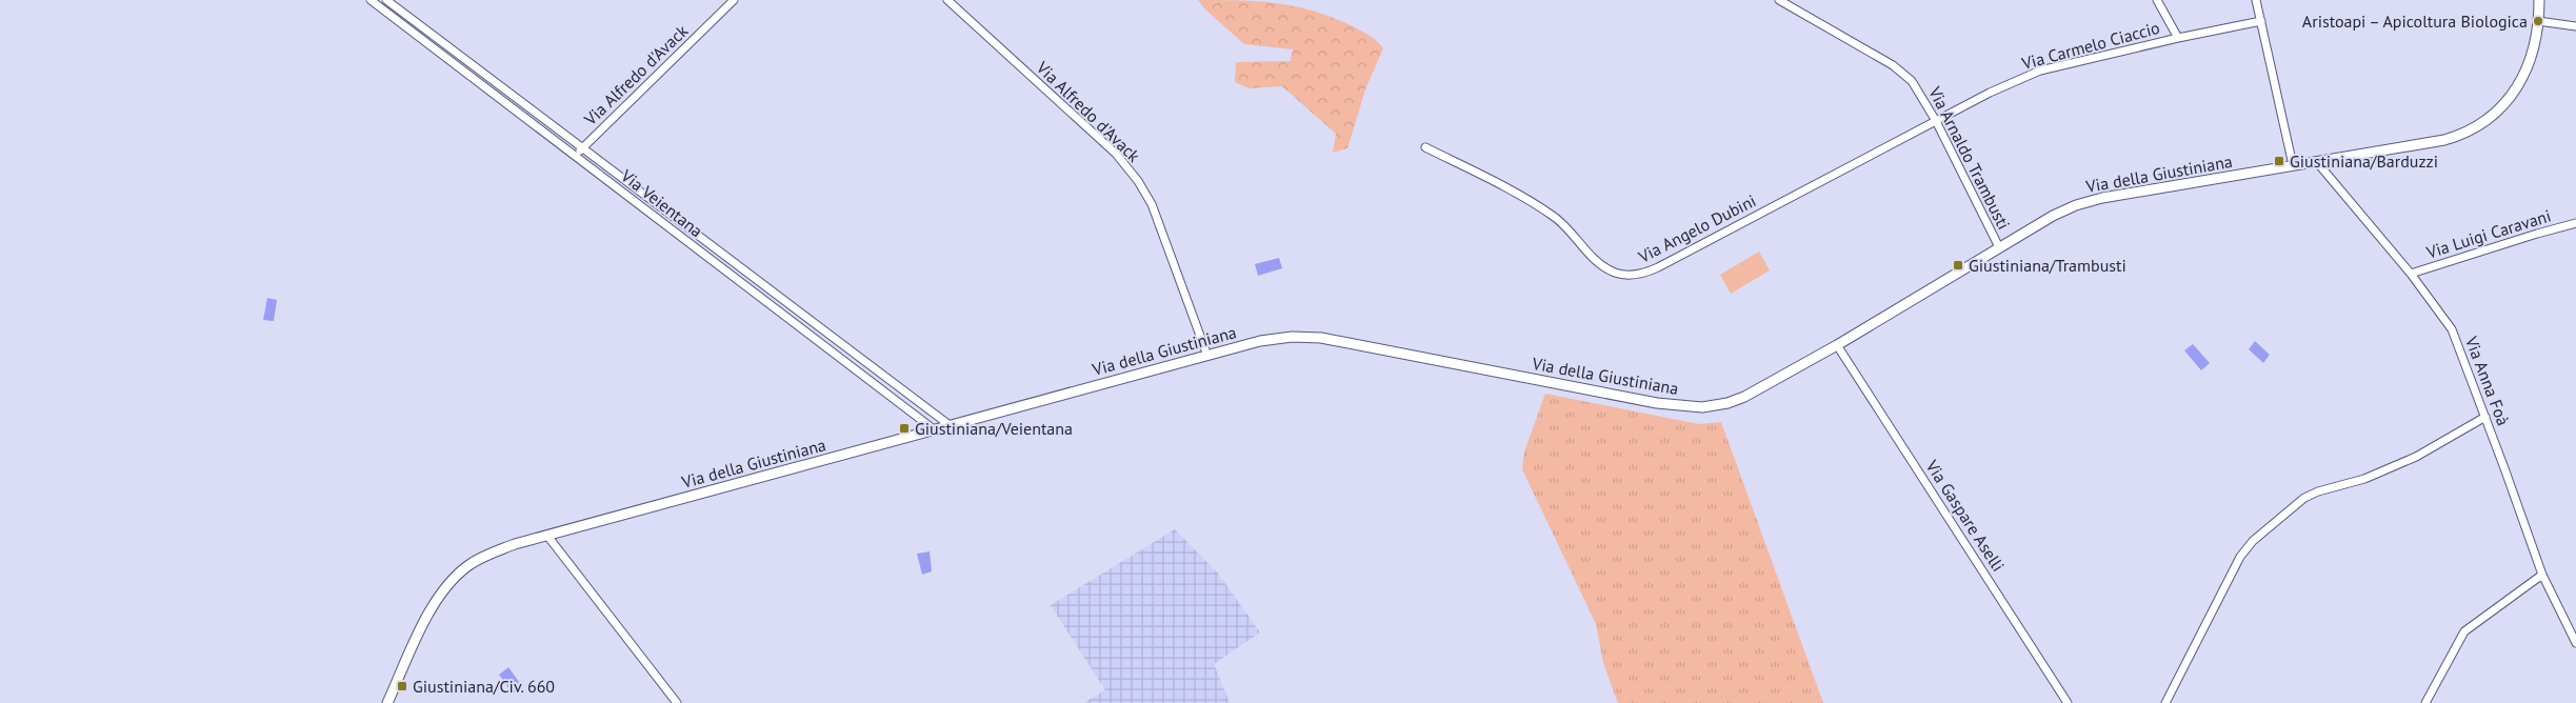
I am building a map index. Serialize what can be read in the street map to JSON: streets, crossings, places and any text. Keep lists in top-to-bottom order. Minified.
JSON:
{"streets":{"street":["Via Carmelo Ciaccio","Via Alfredo d'Avack","Via Arnaldo Trambusti","Via della Giustiniana","Via Veientana","Via Angelo Dubini","Via Luigi Caravani","Via Anna Foà","Via Gaspare Aselli"]},"crossings":[["Via Carmelo Ciaccio","Via Arnaldo Trambusti"],["Via Carmelo Ciaccio","Via Angelo Dubini"],["Via Alfredo d'Avack","Via della Giustiniana"],["Via Alfredo d'Avack","Via Veientana"],["Via Arnaldo Trambusti","Via della Giustiniana"],["Via Arnaldo Trambusti","Via Angelo Dubini"],["Via della Giustiniana","Via Veientana"],["Via della Giustiniana","Via Anna Foà"],["Via della Giustiniana","Via Gaspare Aselli"],["Via Luigi Caravani","Via Anna Foà"]],"places":{"other":["Aristoapi – Apicoltura Biologica"],"transit":["Giustiniana/Barduzzi","Giustiniana/Trambusti","Giustiniana/Veientana","Giustiniana/Civ. 660"]}}
